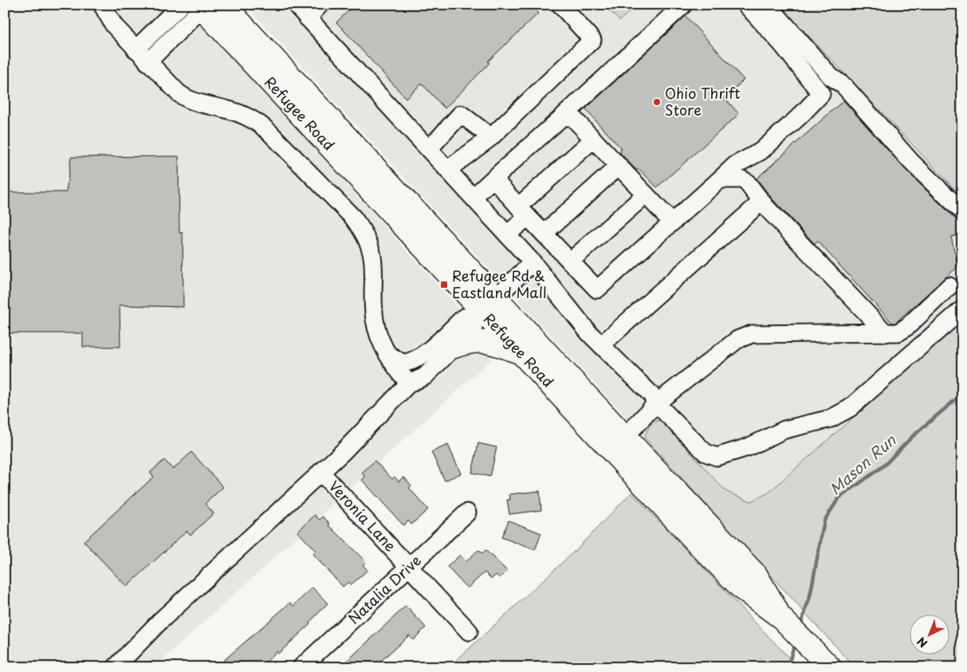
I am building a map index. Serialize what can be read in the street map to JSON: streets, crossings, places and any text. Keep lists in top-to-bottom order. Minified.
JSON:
{"streets":{"main road":["Refugee Road"],"street":["Veronia Lane","Natalia Drive"]},"crossings":[["Veronia Lane","Natalia Drive"]],"water":["Mason Run"],"places":{"other":["Ohio Thrift Store"],"transit":["Refugee Rd & Eastland Mall"]},"north":"bottom left"}
